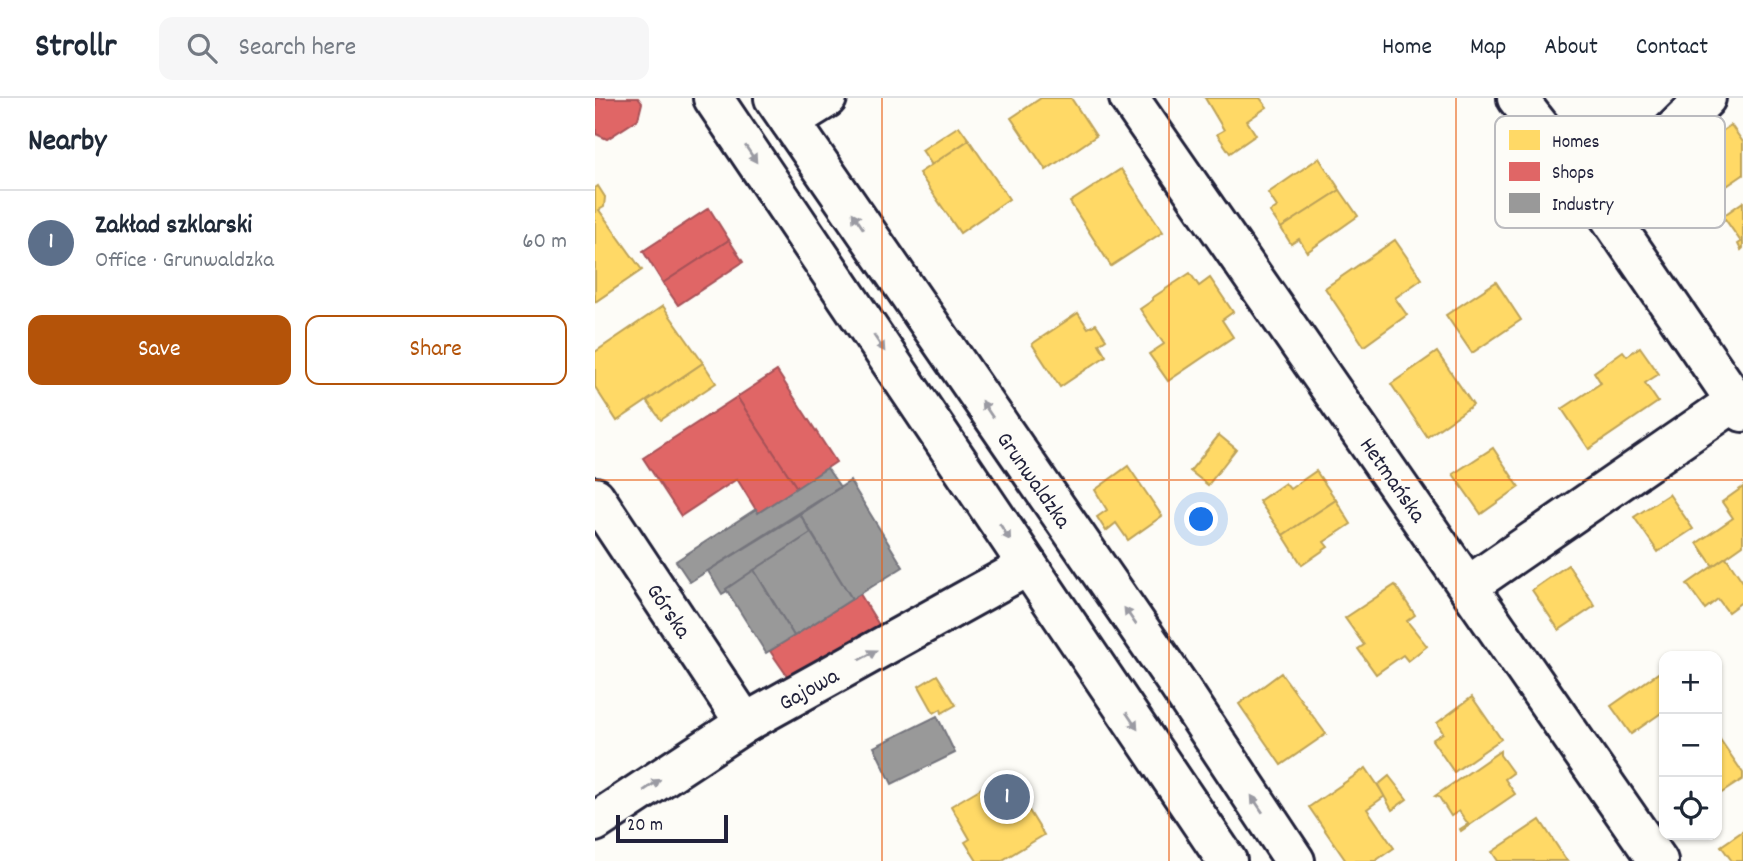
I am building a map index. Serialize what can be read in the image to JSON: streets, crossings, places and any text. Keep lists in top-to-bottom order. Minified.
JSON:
{"streets":{"street":["Grunwaldzka","Hetmańska","Górska","Gajowa"]},"crossings":[["Górska","Gajowa"]],"one_way":["Gajowa"],"legend":["Homes","Shops","Industry"],"scale_bar":"20 m","page":{"header":"Strollr","search":"Search here","nav":["Home","Map","About","Contact"],"heading":"Nearby","list":[{"mark":"1","name":"Zakład szklarski","note":"Office · Grunwaldzka","value":"60 m"}],"buttons":["Save","Share"],"map_buttons":["+","−"],"pins":"1","scale":"20 m"}}
